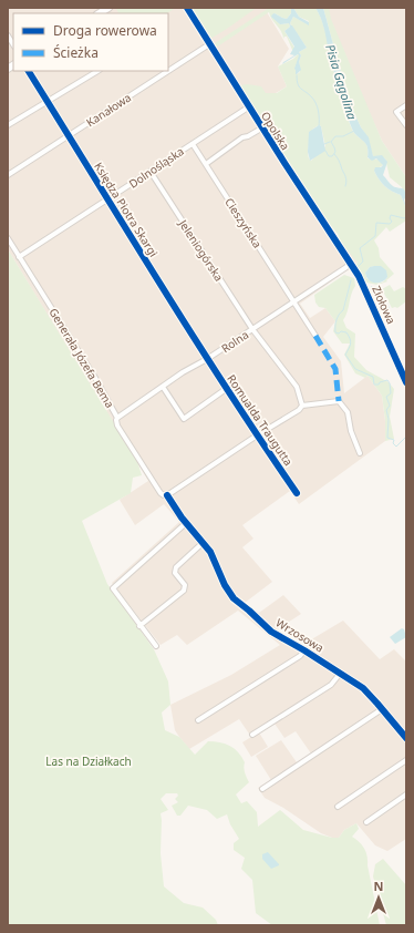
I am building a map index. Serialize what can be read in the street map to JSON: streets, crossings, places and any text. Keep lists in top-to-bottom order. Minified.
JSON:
{"streets":{"street":["Kanałowa","Opolska","Dolnośląska","Księdza Piotra Skargi","Cieszyńska","Jeleniogórska","Ziołowa","Rolna","Generała Józefa Bema","Romualda Traugutta","Wrzosowa"]},"crossings":[["Kanałowa","Opolska"],["Kanałowa","Księdza Piotra Skargi"],["Opolska","Dolnośląska"],["Opolska","Ziołowa"],["Opolska","Rolna"],["Dolnośląska","Księdza Piotra Skargi"],["Dolnośląska","Cieszyńska"],["Dolnośląska","Jeleniogórska"],["Dolnośląska","Generała Józefa Bema"],["Księdza Piotra Skargi","Rolna"],["Księdza Piotra Skargi","Romualda Traugutta"],["Cieszyńska","Rolna"],["Jeleniogórska","Rolna"],["Ziołowa","Rolna"],["Rolna","Generała Józefa Bema"],["Rolna","Romualda Traugutta"],["Generała Józefa Bema","Wrzosowa"]],"water":["Pisia Gągolina"],"parks":["Las na Działkach"],"legend":["Droga rowerowa","Ścieżka"],"north":"top"}
